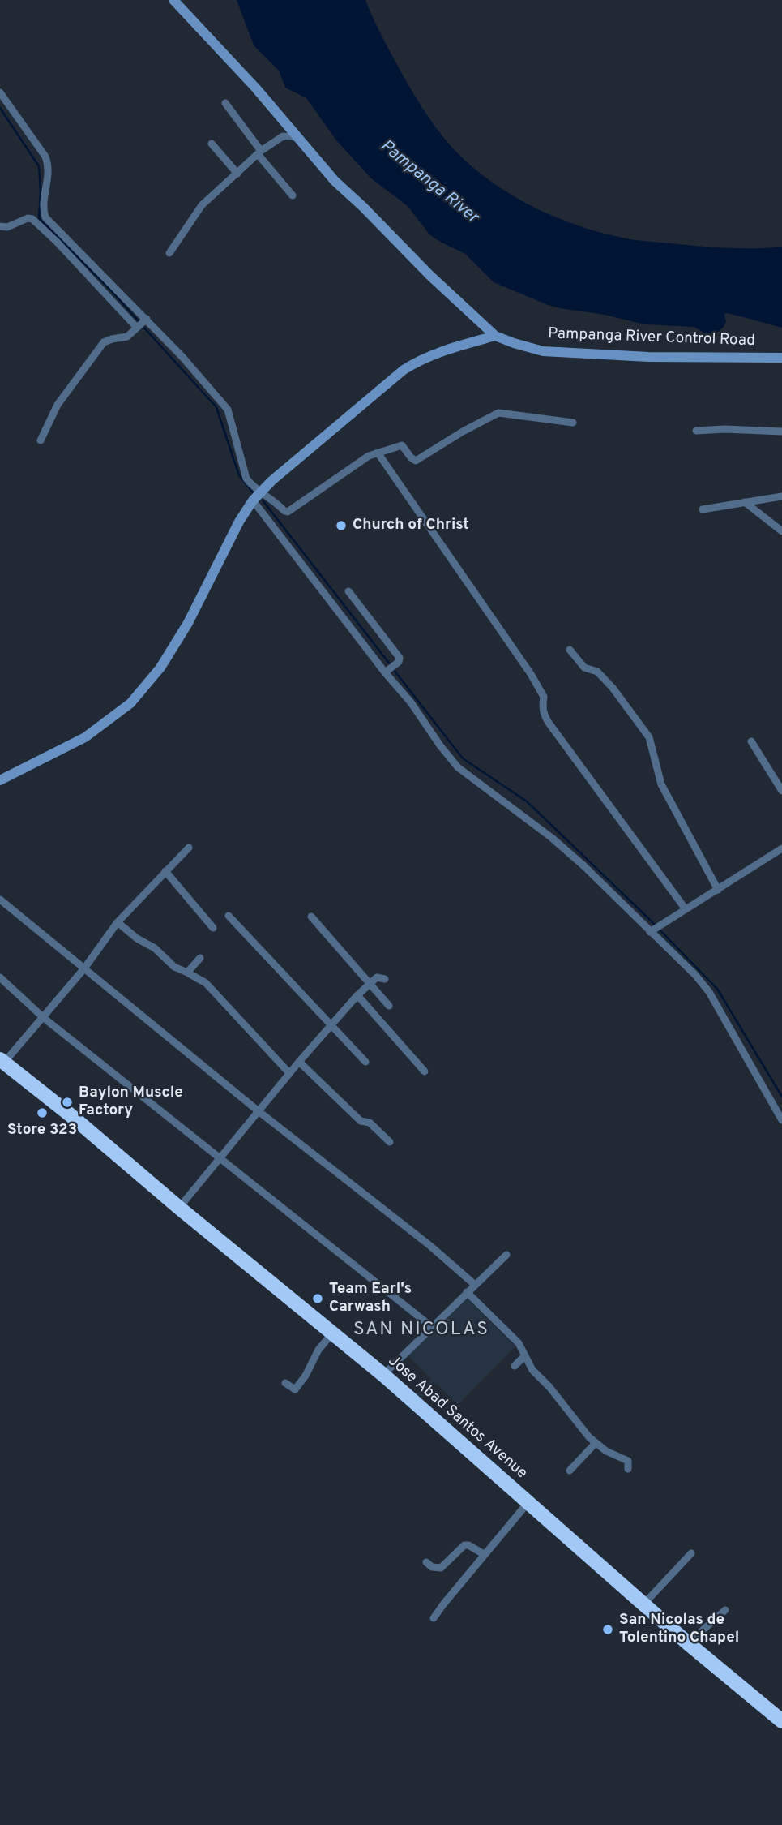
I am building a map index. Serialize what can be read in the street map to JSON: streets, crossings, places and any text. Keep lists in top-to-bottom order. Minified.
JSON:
{"streets":{"highway":["Jose Abad Santos Avenue"],"main road":["Pampanga River Control Road"]},"districts":["SAN NICOLAS"],"water":["Pampanga River"],"places":["Church of Christ","Baylon Muscle Factory","Store 323","Team Earl's Carwash","San Nicolas de Tolentino Chapel"]}
